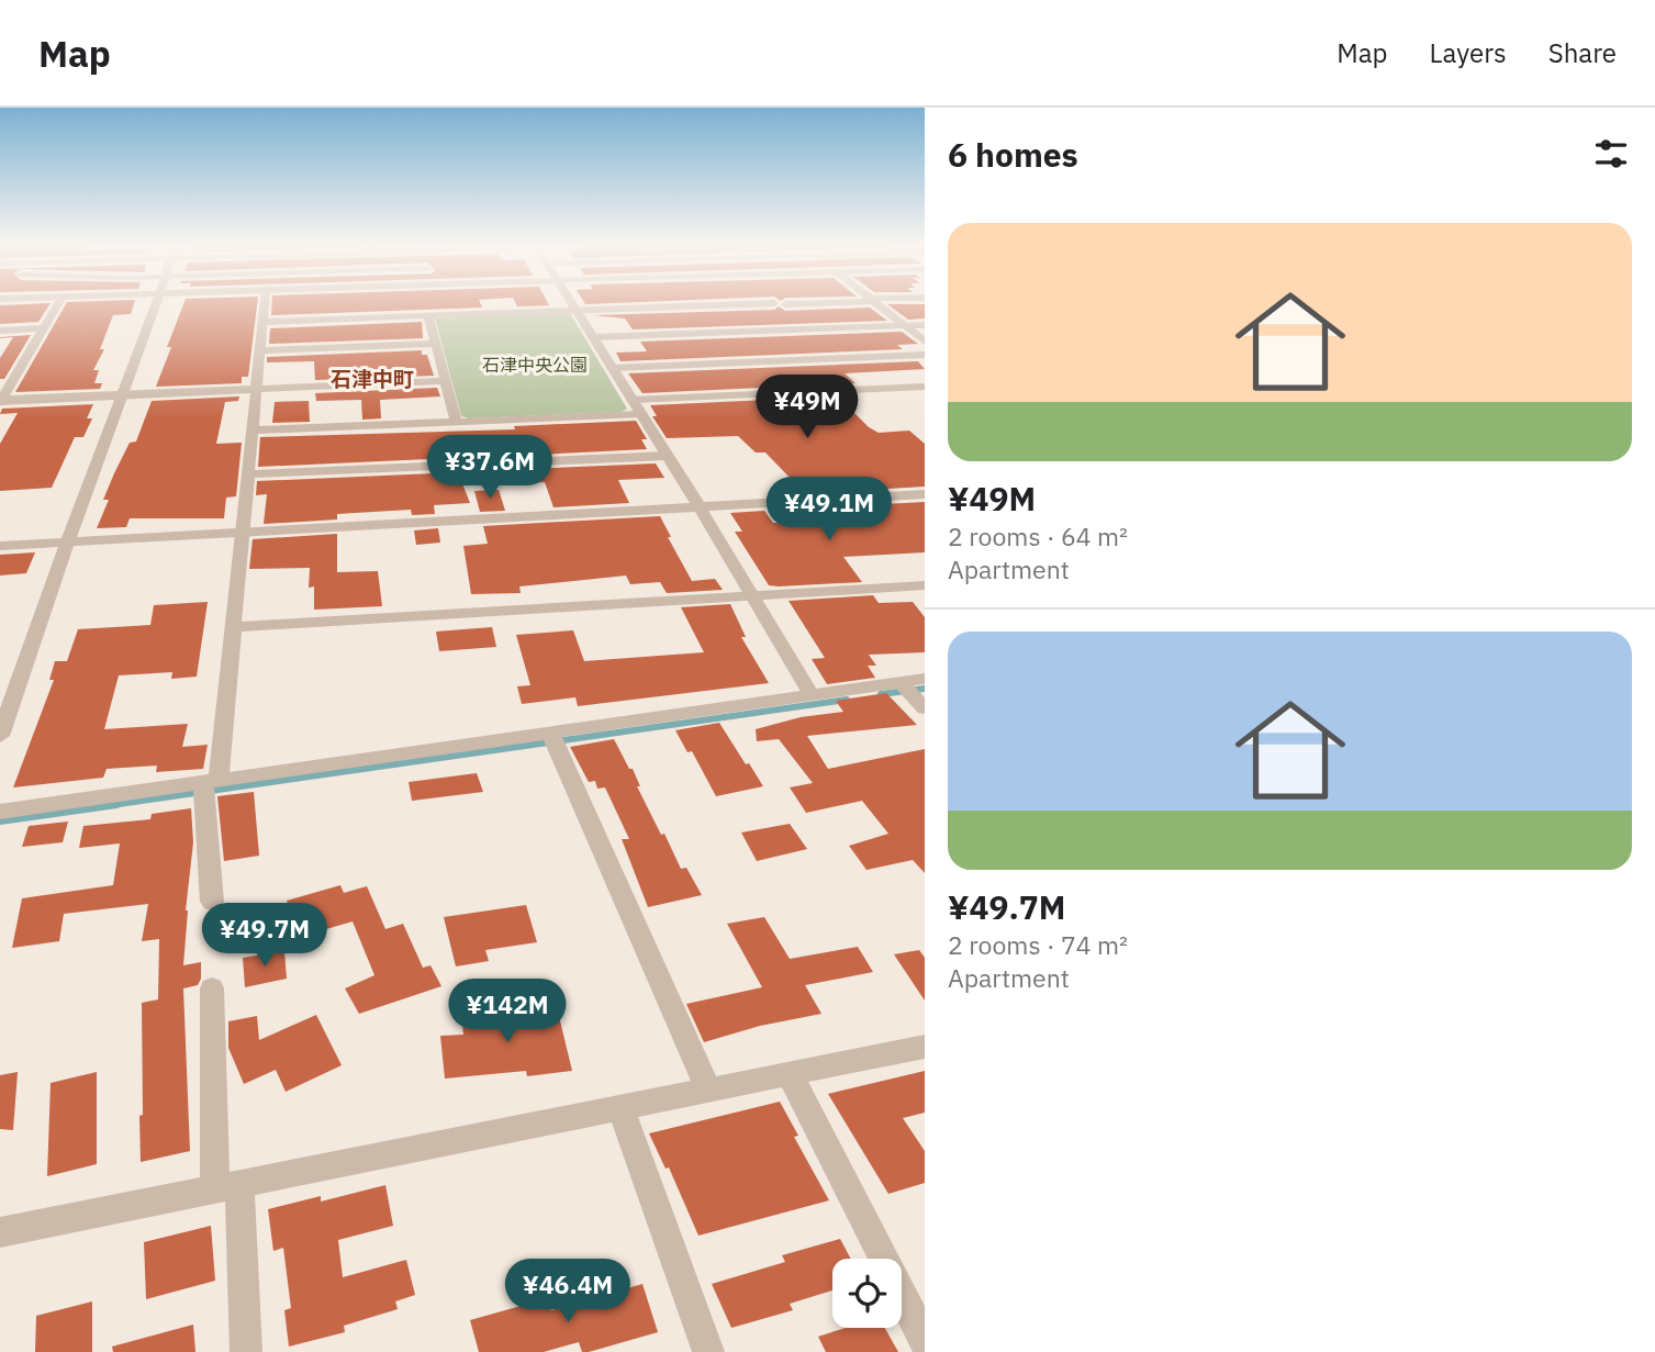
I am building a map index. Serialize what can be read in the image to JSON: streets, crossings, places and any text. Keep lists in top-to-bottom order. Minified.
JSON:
{"districts":["石津中町"],"parks":["石津中央公園"],"page":{"header":"Map","nav":["Map","Layers","Share"],"heading":"6 homes","list":[{"name":"¥49M","note":"2 rooms · 64 m² · Apartment"},{"name":"¥49.7M","note":"2 rooms · 74 m² · Apartment"}],"price":["¥49M","¥37.6M","¥49.1M","¥49.7M","¥142M","¥46.4M"]}}
